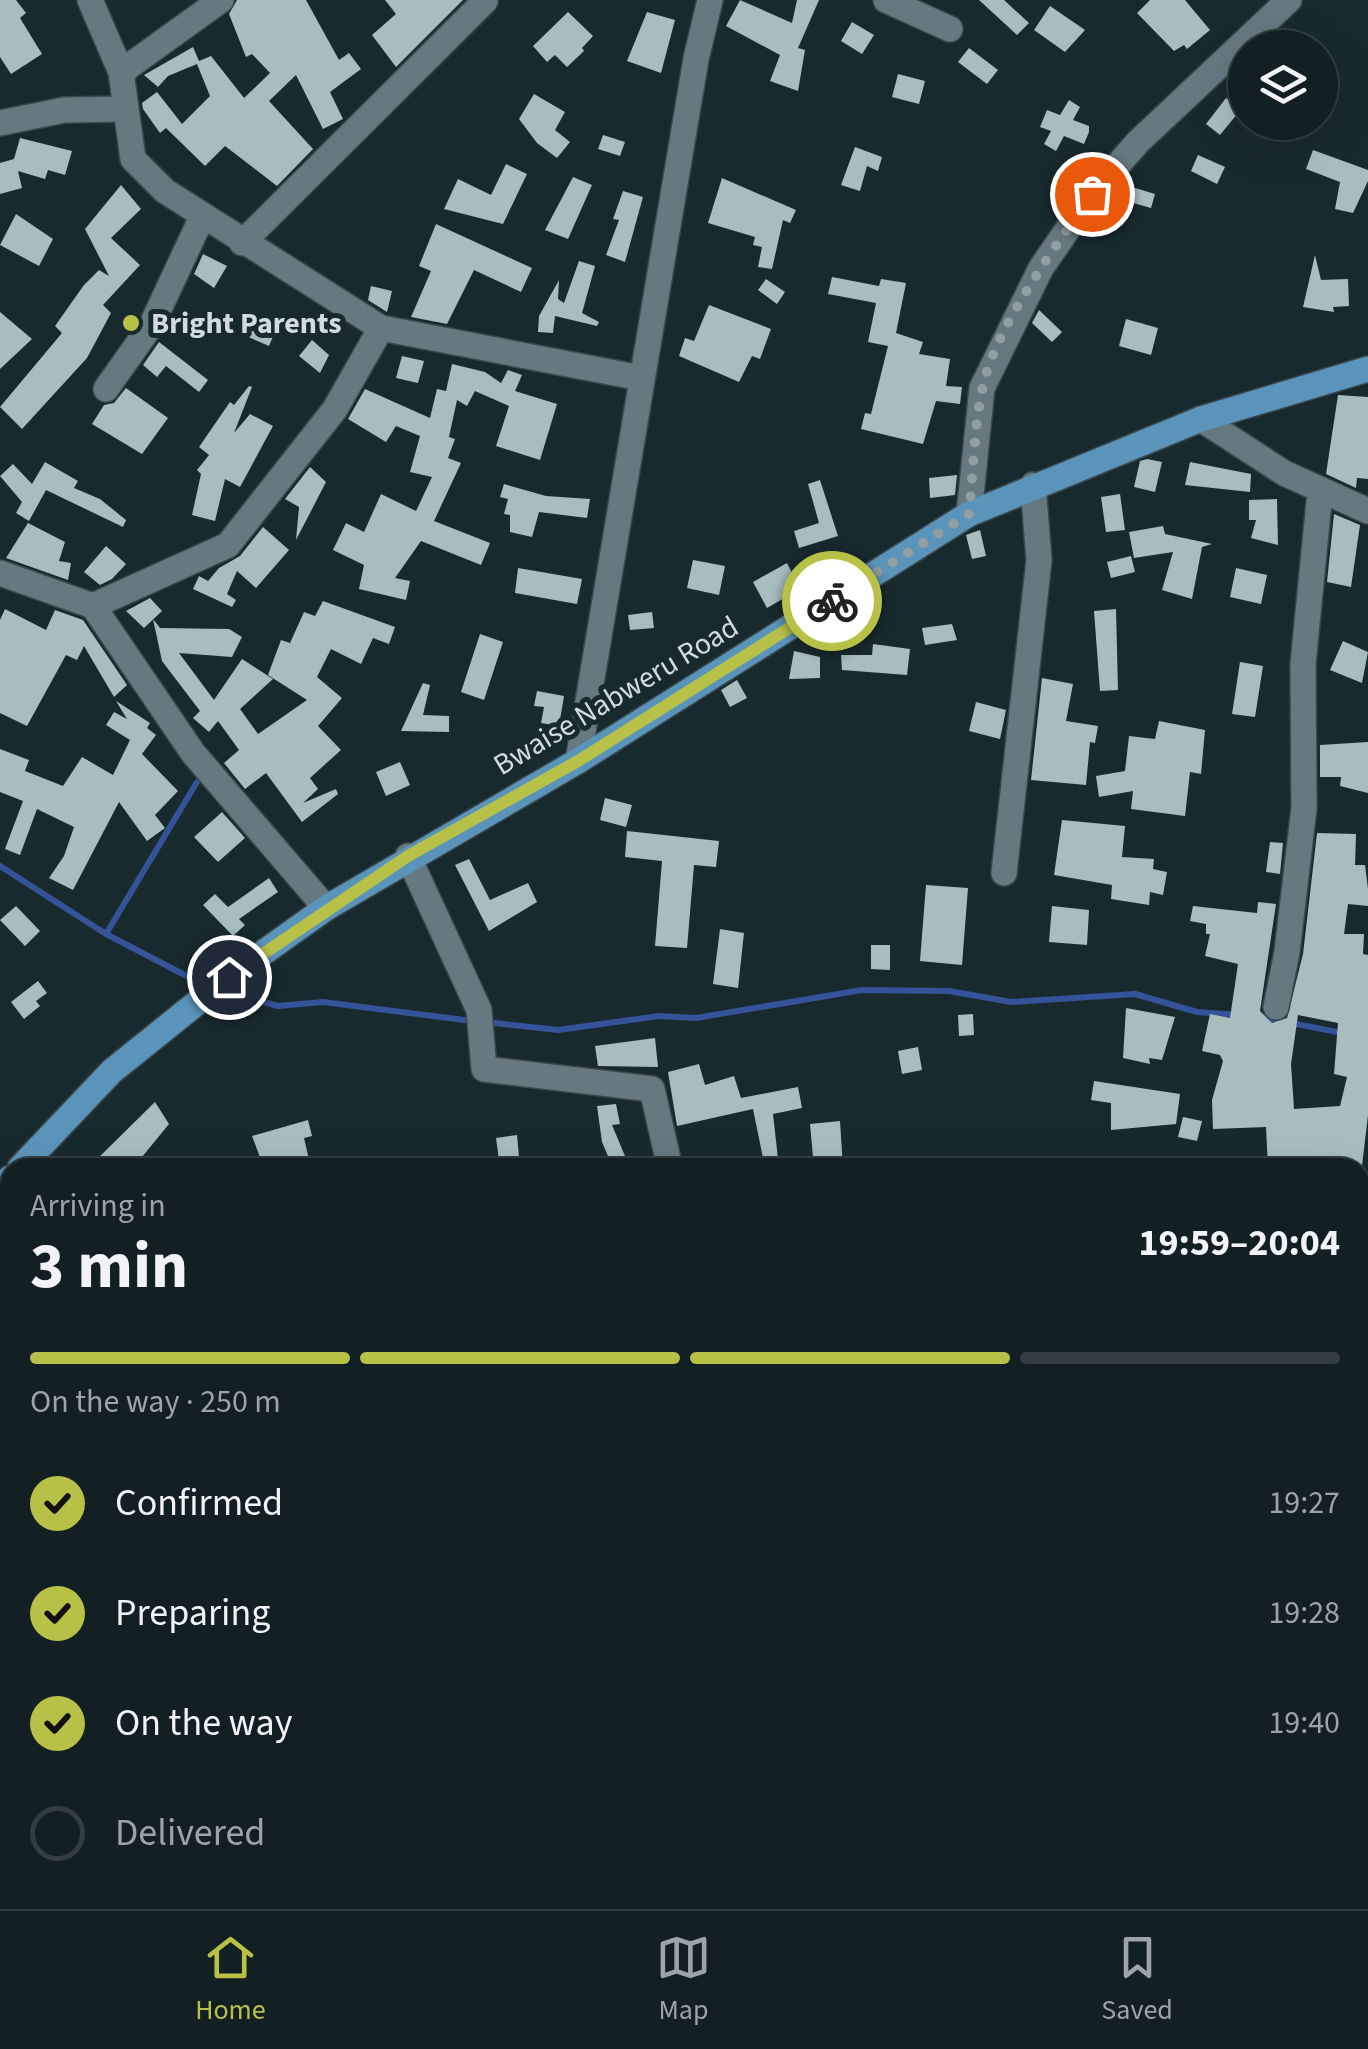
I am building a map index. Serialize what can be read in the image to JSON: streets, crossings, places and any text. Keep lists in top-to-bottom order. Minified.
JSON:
{"streets":{"main road":["Bwaise Nabweru Road"]},"places":["Bright Parents"],"page":{"heading":["3 min","Arriving in","19:59–20:04"],"bar":"On the way · 250 m","list":[["Confirmed","19:27"],["Preparing","19:28"],["On the way","19:40"],"Delivered"],"tabs":["Home","Map","Saved"]}}
